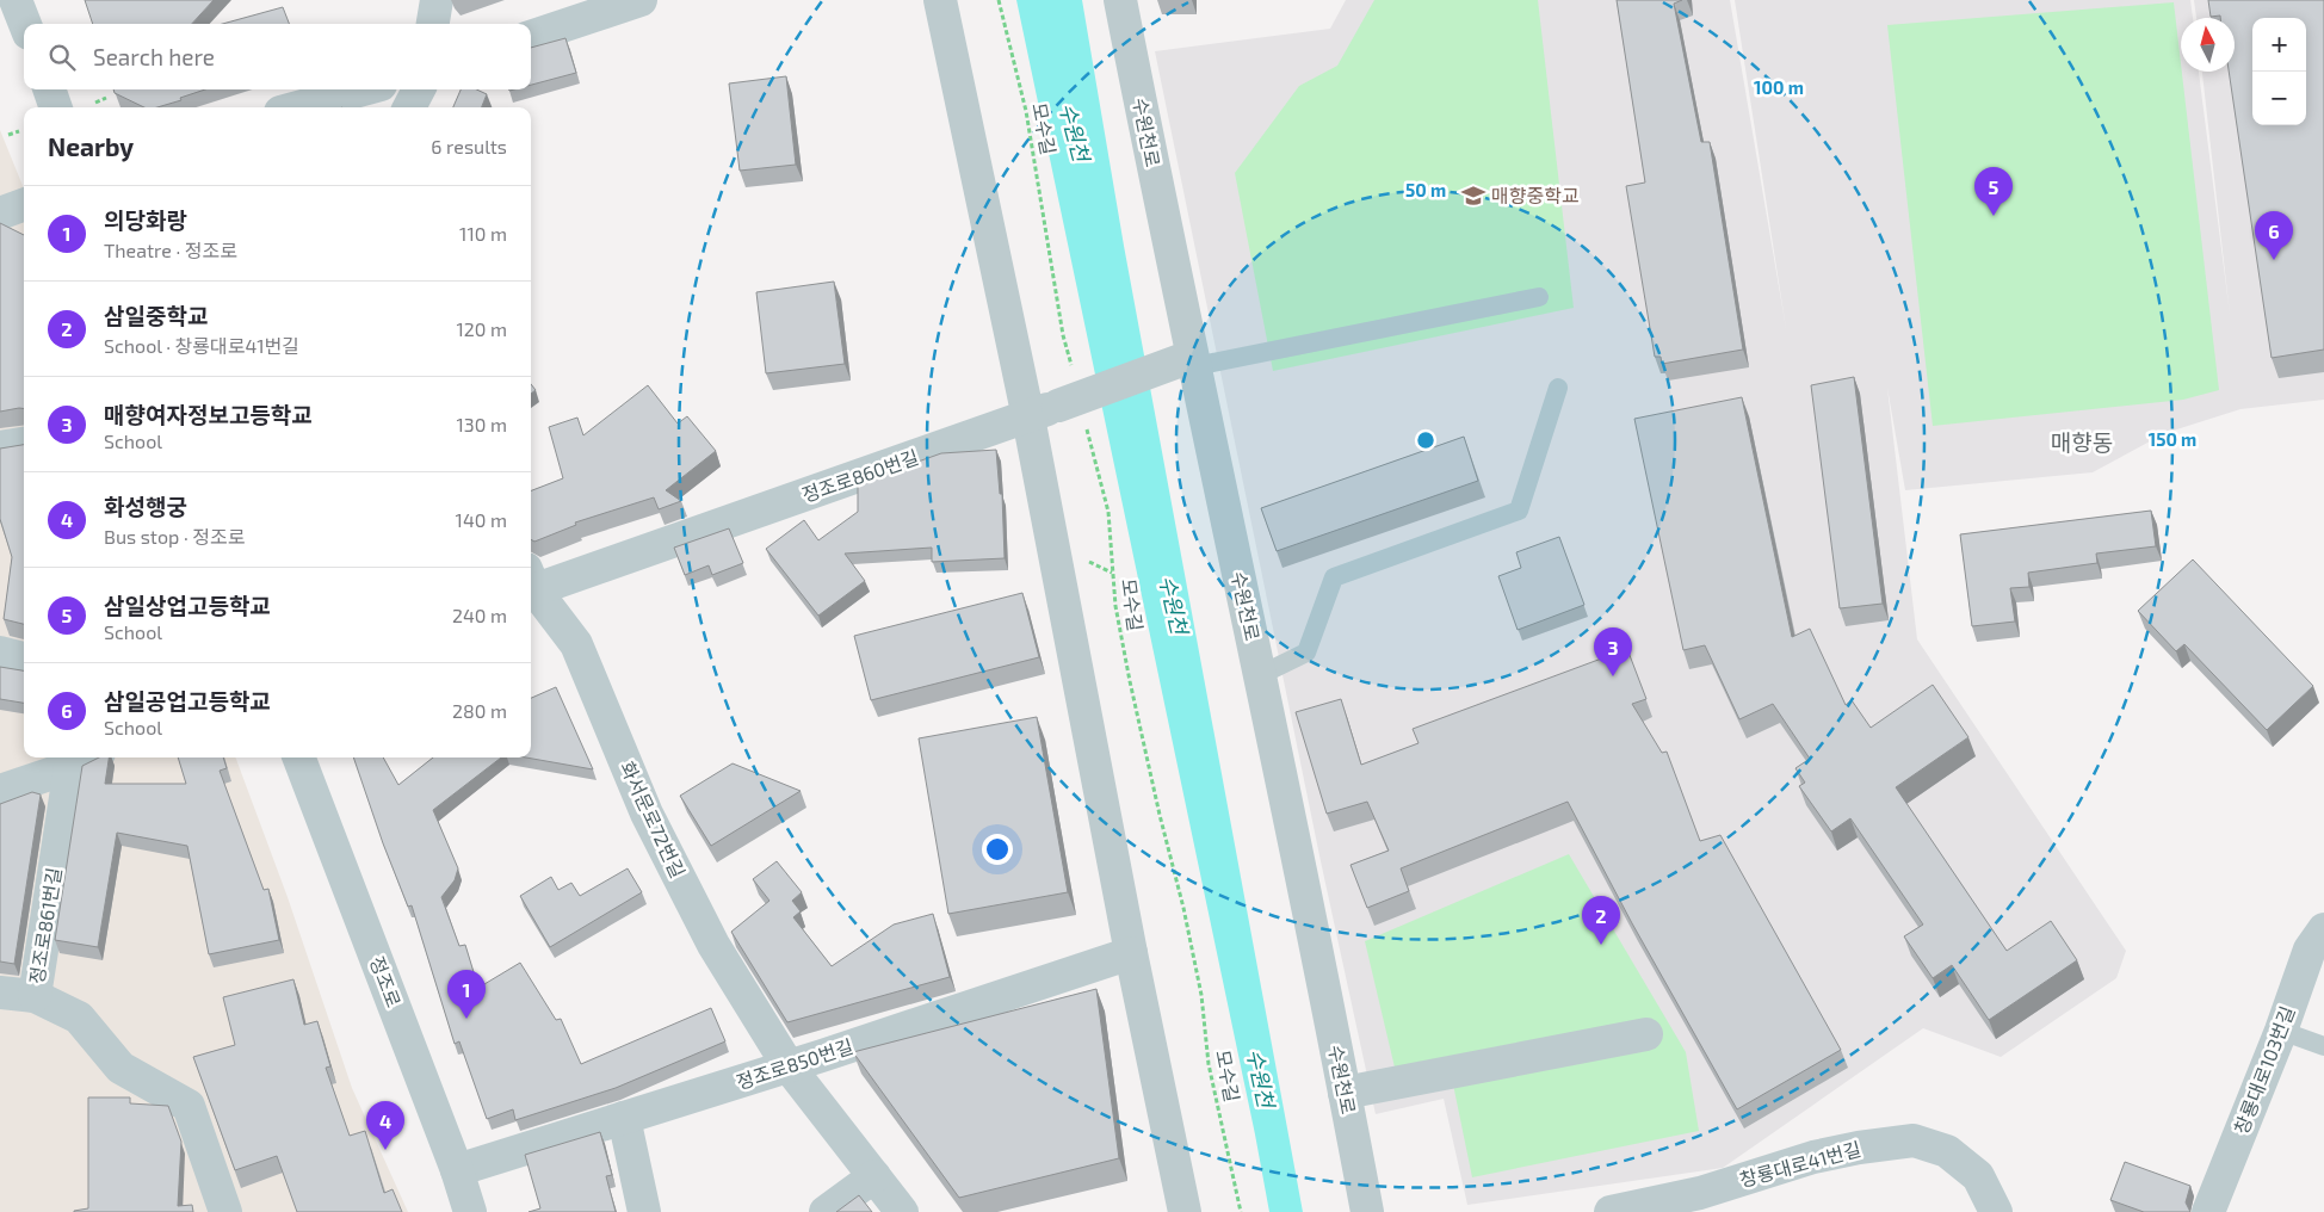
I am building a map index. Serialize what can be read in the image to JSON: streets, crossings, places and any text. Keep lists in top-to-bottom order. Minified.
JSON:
{"streets":{"street":["수원천로","정조로860번길","화서문로72번길","정조로861번길","정조로","정조로850번길","창룡대로103번길","창룡대로41번길"],"path":["모수길"]},"crossings":[["수원천로","정조로860번길"],["화서문로72번길","정조로850번길"],["정조로","정조로850번길"]],"districts":["매향동"],"water":["수원천"],"places":{"school or university":["매향중학교"]},"north":"top","page":{"map_buttons":["+","−"],"search":"Search here","heading":["Nearby","6 results"],"pins":["5","6","3","2","1","4"],"list":[{"mark":"1","name":"의당화랑","note":"Theatre · 정조로","value":"110 m"},{"mark":"2","name":"삼일중학교","note":"School · 창룡대로41번길","value":"120 m"},{"mark":"3","name":"매향여자정보고등학교","note":"School","value":"130 m"},{"mark":"4","name":"화성행궁","note":"Bus stop · 정조로","value":"140 m"},{"mark":"5","name":"삼일상업고등학교","note":"School","value":"240 m"},{"mark":"6","name":"삼일공업고등학교","note":"School","value":"280 m"}]},"rings":["100 m","50 m","150 m"]}
